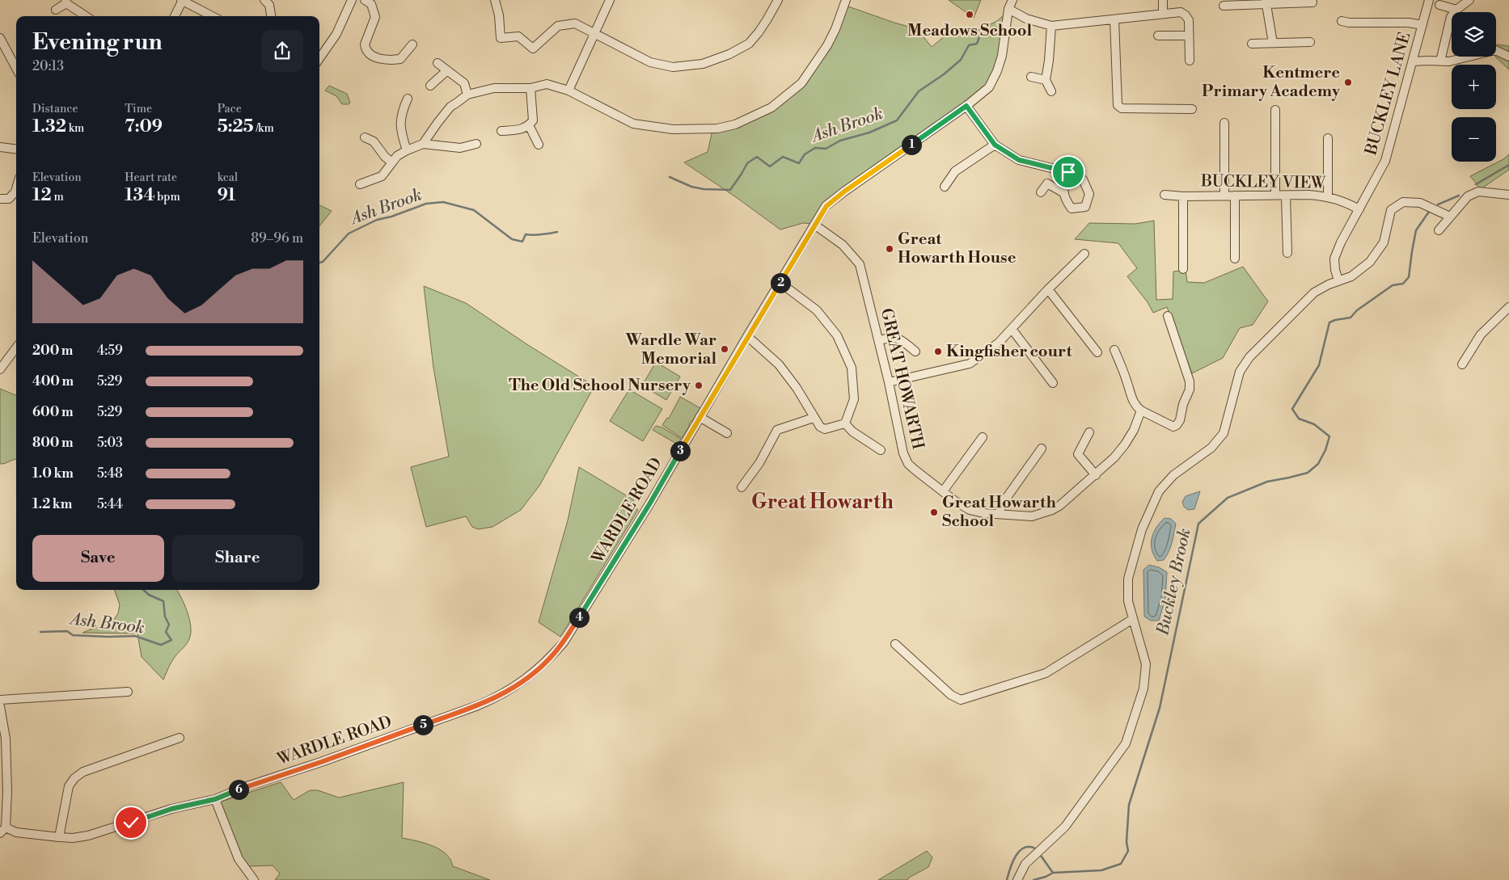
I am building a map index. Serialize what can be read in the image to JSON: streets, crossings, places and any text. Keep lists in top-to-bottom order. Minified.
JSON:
{"streets":{"street":["BUCKLEY LANE","BUCKLEY VIEW","GREAT HOWARTH","WARDLE ROAD"]},"crossings":[["BUCKLEY LANE","BUCKLEY VIEW"],["GREAT HOWARTH","WARDLE ROAD"]],"districts":["Great Howarth"],"water":["Ash Brook","Buckley Brook"],"places":["Meadows School","Kentmere Primary Academy","Great Howarth House","Wardle War Memorial","Kingfisher court","The Old School Nursery","Great Howarth School"],"page":{"map_buttons":["+","−"],"heading":["Evening run","20:13"],"stats":[["Distance","1.32 km"],["Time","7:09"],["Pace","5:25 /km"],["Elevation","12 m"],["Heart rate","134 bpm"],["kcal","91"]],"pins":["1","2","3","4","5","6"],"chart":["Elevation","89–96 m"],"list":[{"name":"200 m","note":"4:59"},{"name":"400 m","note":"5:29"},{"name":"600 m","note":"5:29"},{"name":"800 m","note":"5:03"},{"name":"1.0 km","note":"5:48"},{"name":"1.2 km","note":"5:44"}],"buttons":["Save","Share"]}}
